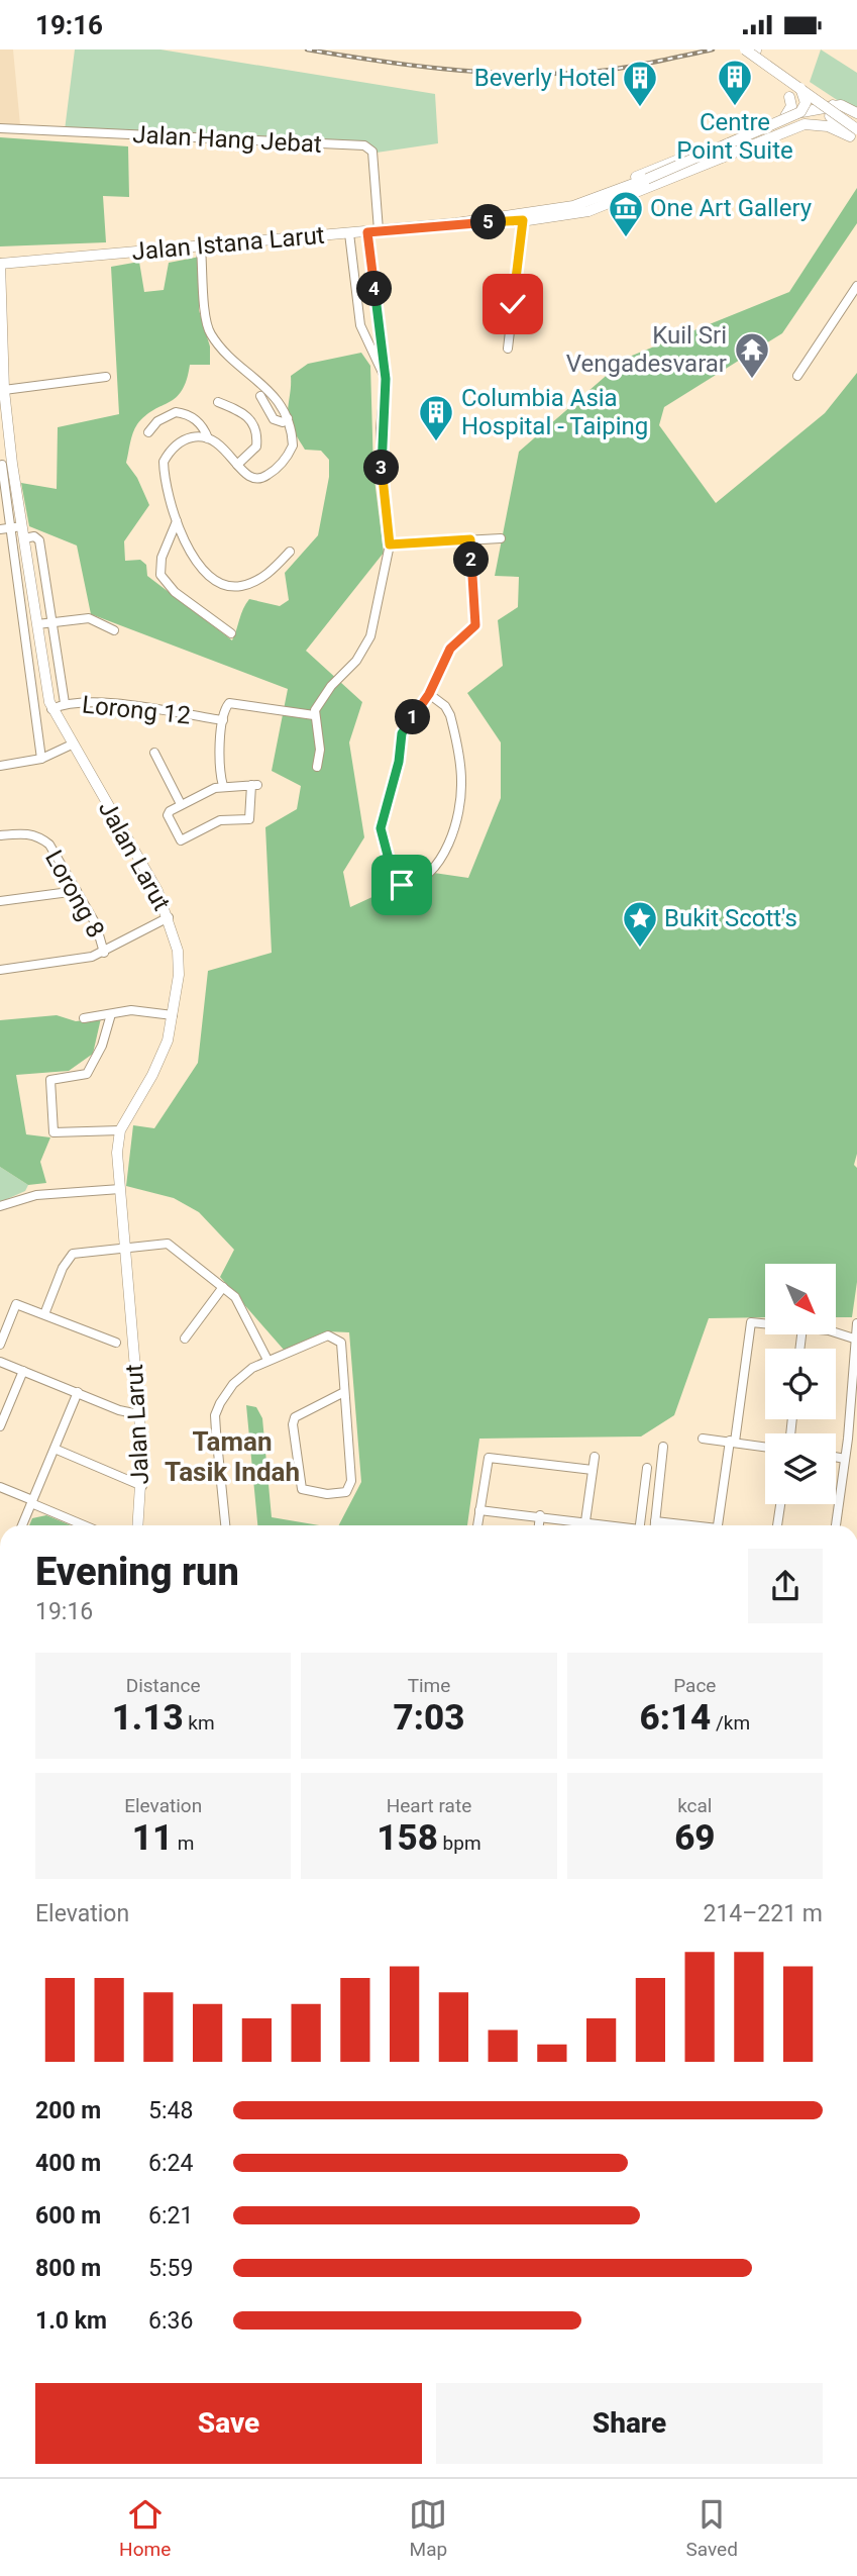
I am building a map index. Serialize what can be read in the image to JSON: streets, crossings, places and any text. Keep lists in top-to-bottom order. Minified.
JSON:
{"streets":{"main road":["Jalan Istana Larut","Jalan Larut"],"street":["Jalan Hang Jebat","Lorong 12","Lorong 8"]},"crossings":[["Jalan Hang Jebat","Jalan Istana Larut"],["Jalan Istana Larut","Jalan Larut"],["Lorong 12","Jalan Larut"]],"districts":["Taman Tasik Indah"],"places":{"building":["Centre Point Suite","Beverly Hotel","Columbia Asia Hospital - Taiping"],"museum":["One Art Gallery"],"temple":["Kuil Sri Vengadesvarar"],"place":["Bukit Scott's"]},"north":"bottom right","page":{"status":"19:16","pins":["5","4","3","2","1"],"heading":["Evening run","19:16"],"stats":[["Distance","1.13 km"],["Time","7:03"],["Pace","6:14 /km"],["Elevation","11 m"],["Heart rate","158 bpm"],["kcal","69"]],"chart":["Elevation","214–221 m"],"list":[{"name":"200 m","note":"5:48"},{"name":"400 m","note":"6:24"},{"name":"600 m","note":"6:21"},{"name":"800 m","note":"5:59"},{"name":"1.0 km","note":"6:36"}],"buttons":["Save","Share"],"tabs":["Home","Map","Saved"]}}
